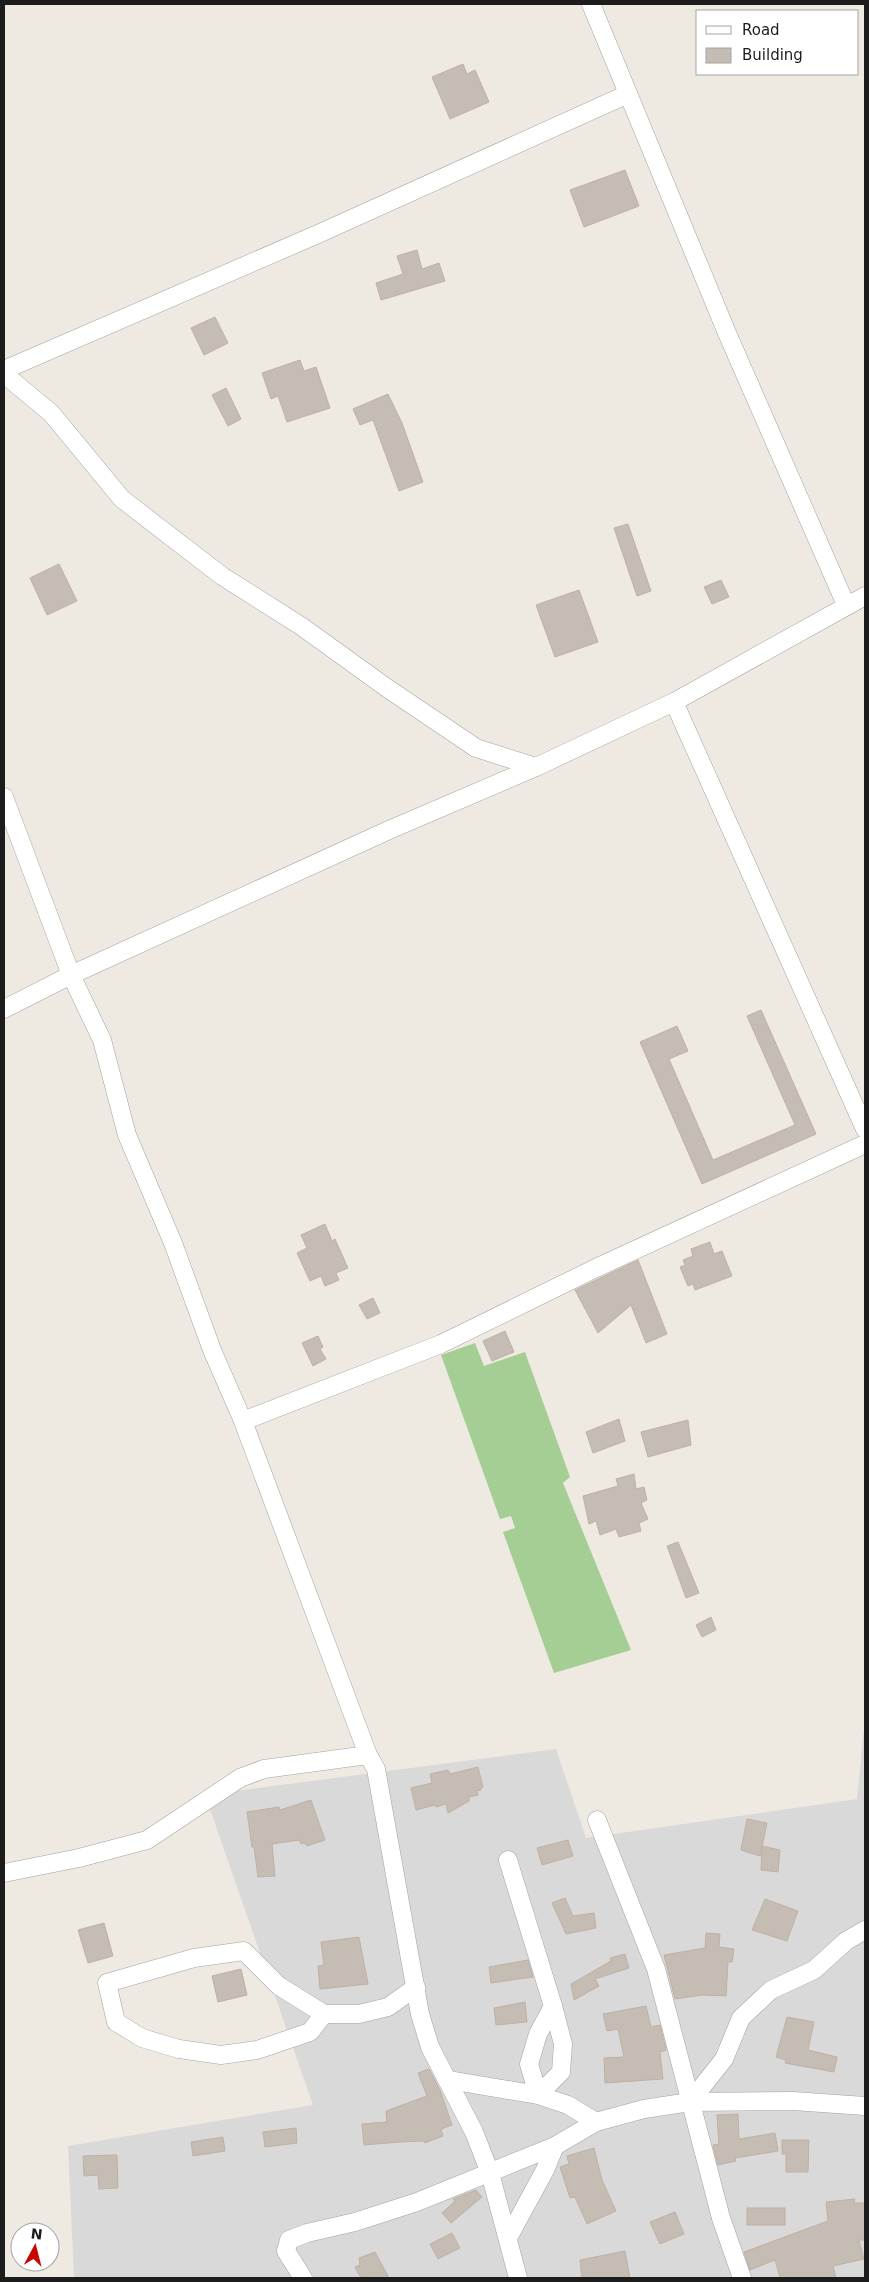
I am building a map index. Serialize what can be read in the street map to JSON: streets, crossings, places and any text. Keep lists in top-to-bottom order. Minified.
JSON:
{"legend":["Road","Building"],"north":"top"}
